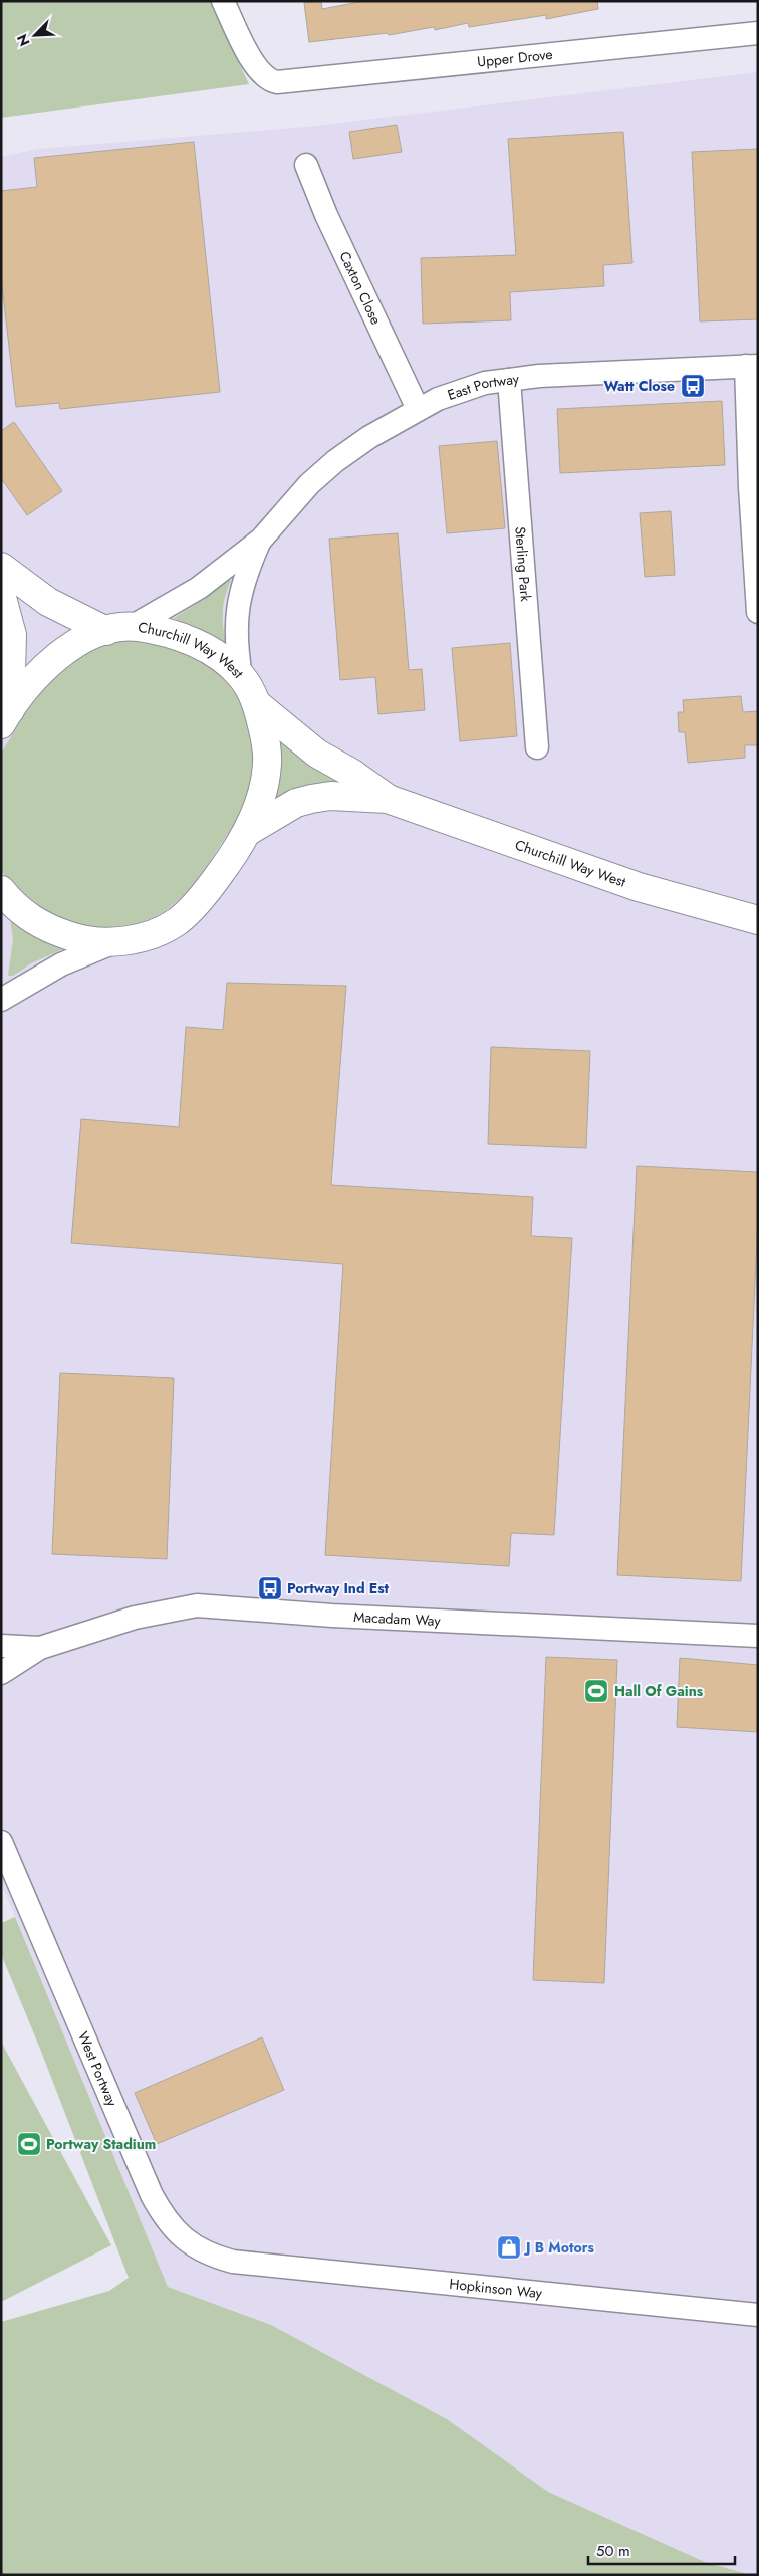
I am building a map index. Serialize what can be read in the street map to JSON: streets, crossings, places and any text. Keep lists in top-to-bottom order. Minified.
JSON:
{"streets":{"main road":["Churchill Way West"],"street":["Upper Drove","Caxton Close","East Portway","Sterling Park","Macadam Way","West Portway","Hopkinson Way"]},"crossings":[["Caxton Close","East Portway"],["East Portway","Sterling Park"],["West Portway","Hopkinson Way"]],"places":{"bus stop":["Watt Close","Portway Ind Est"],"sports":["Hall Of Gains","Portway Stadium"],"shop":["J B Motors"]},"scale_bar":"50 m","north":"bottom left"}
